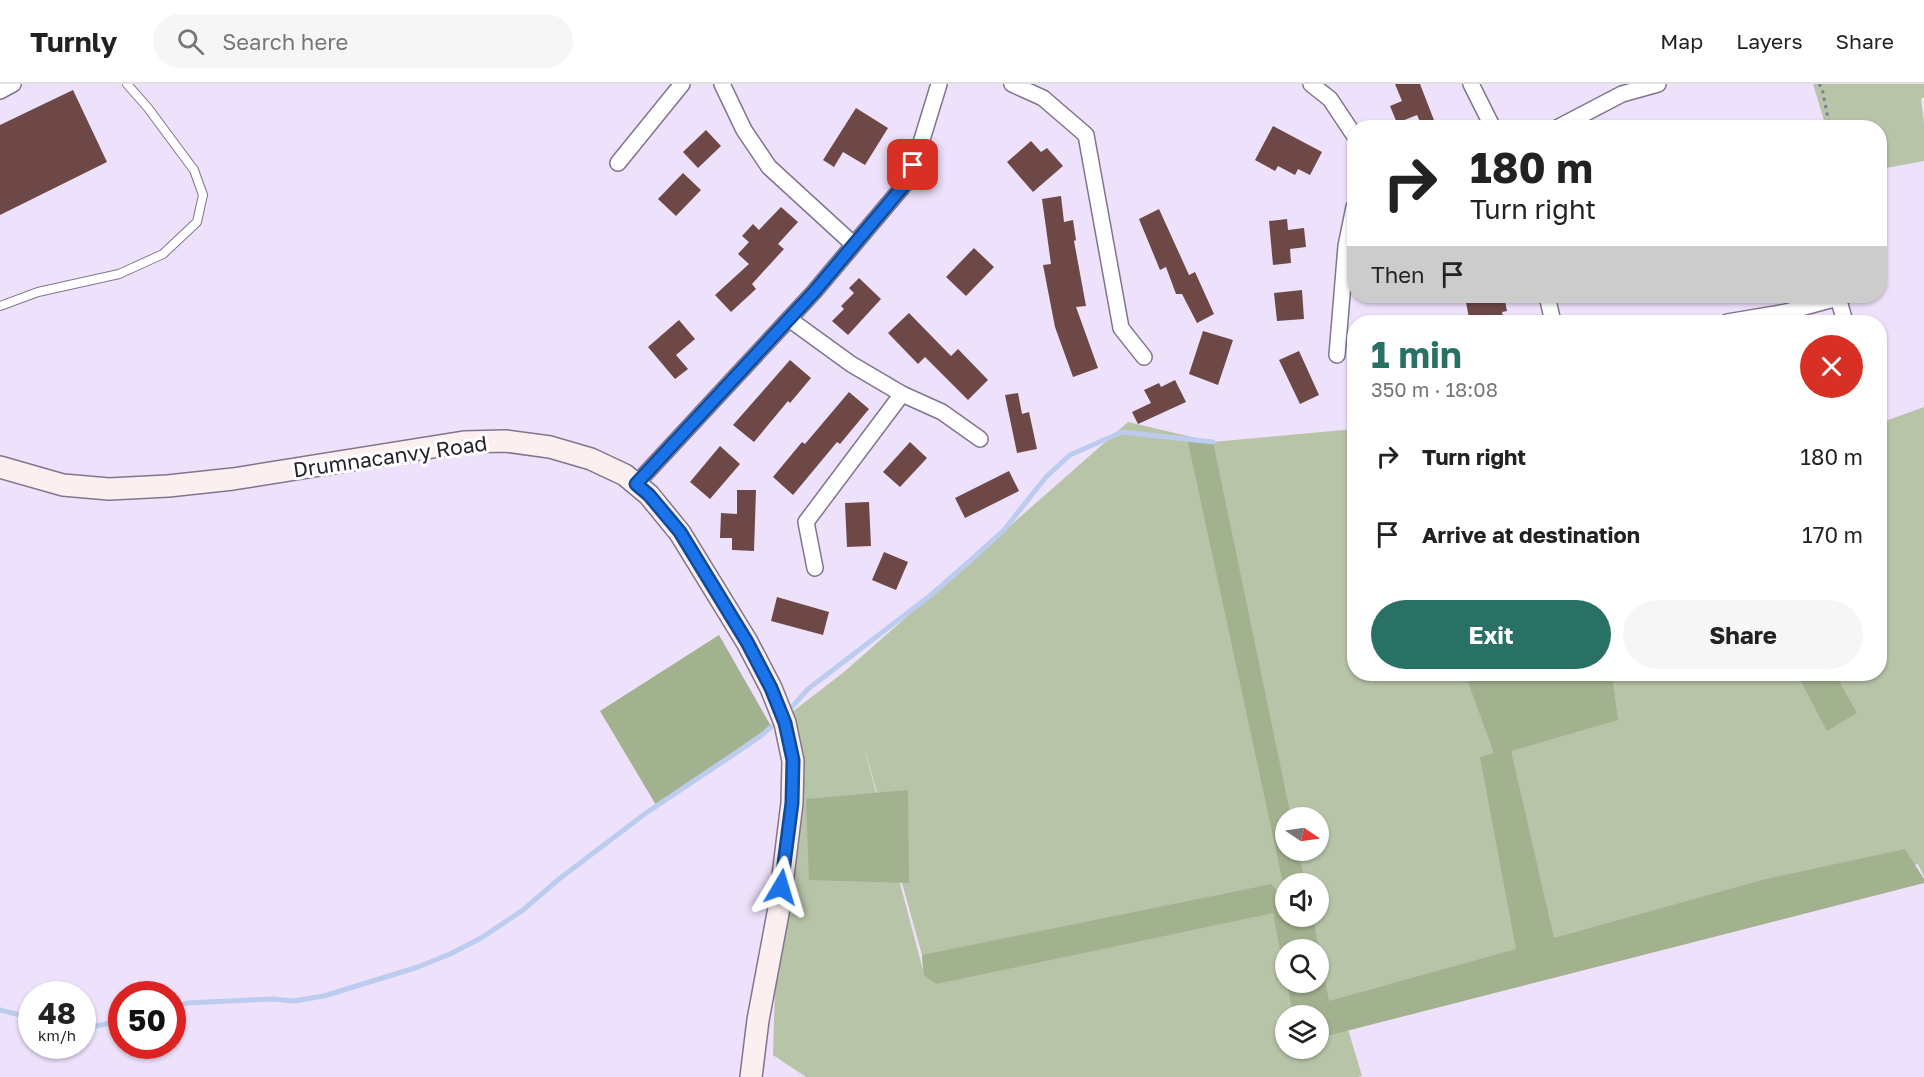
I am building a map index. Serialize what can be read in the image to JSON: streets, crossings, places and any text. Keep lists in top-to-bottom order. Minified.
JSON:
{"streets":{"main road":["Drumnacanvy Road"]},"north":"right","page":{"header":"Turnly","search":"Search here","nav":["Map","Layers","Share"],"turn":["180 m","Turn right"],"then":"Then","heading":["1 min","350 m · 18:08"],"list":[{"name":"Turn right","value":"180 m"},{"name":"Arrive at destination","value":"170 m"}],"buttons":["Exit","Share"],"speed":"48 km/h","limit":"50"}}
